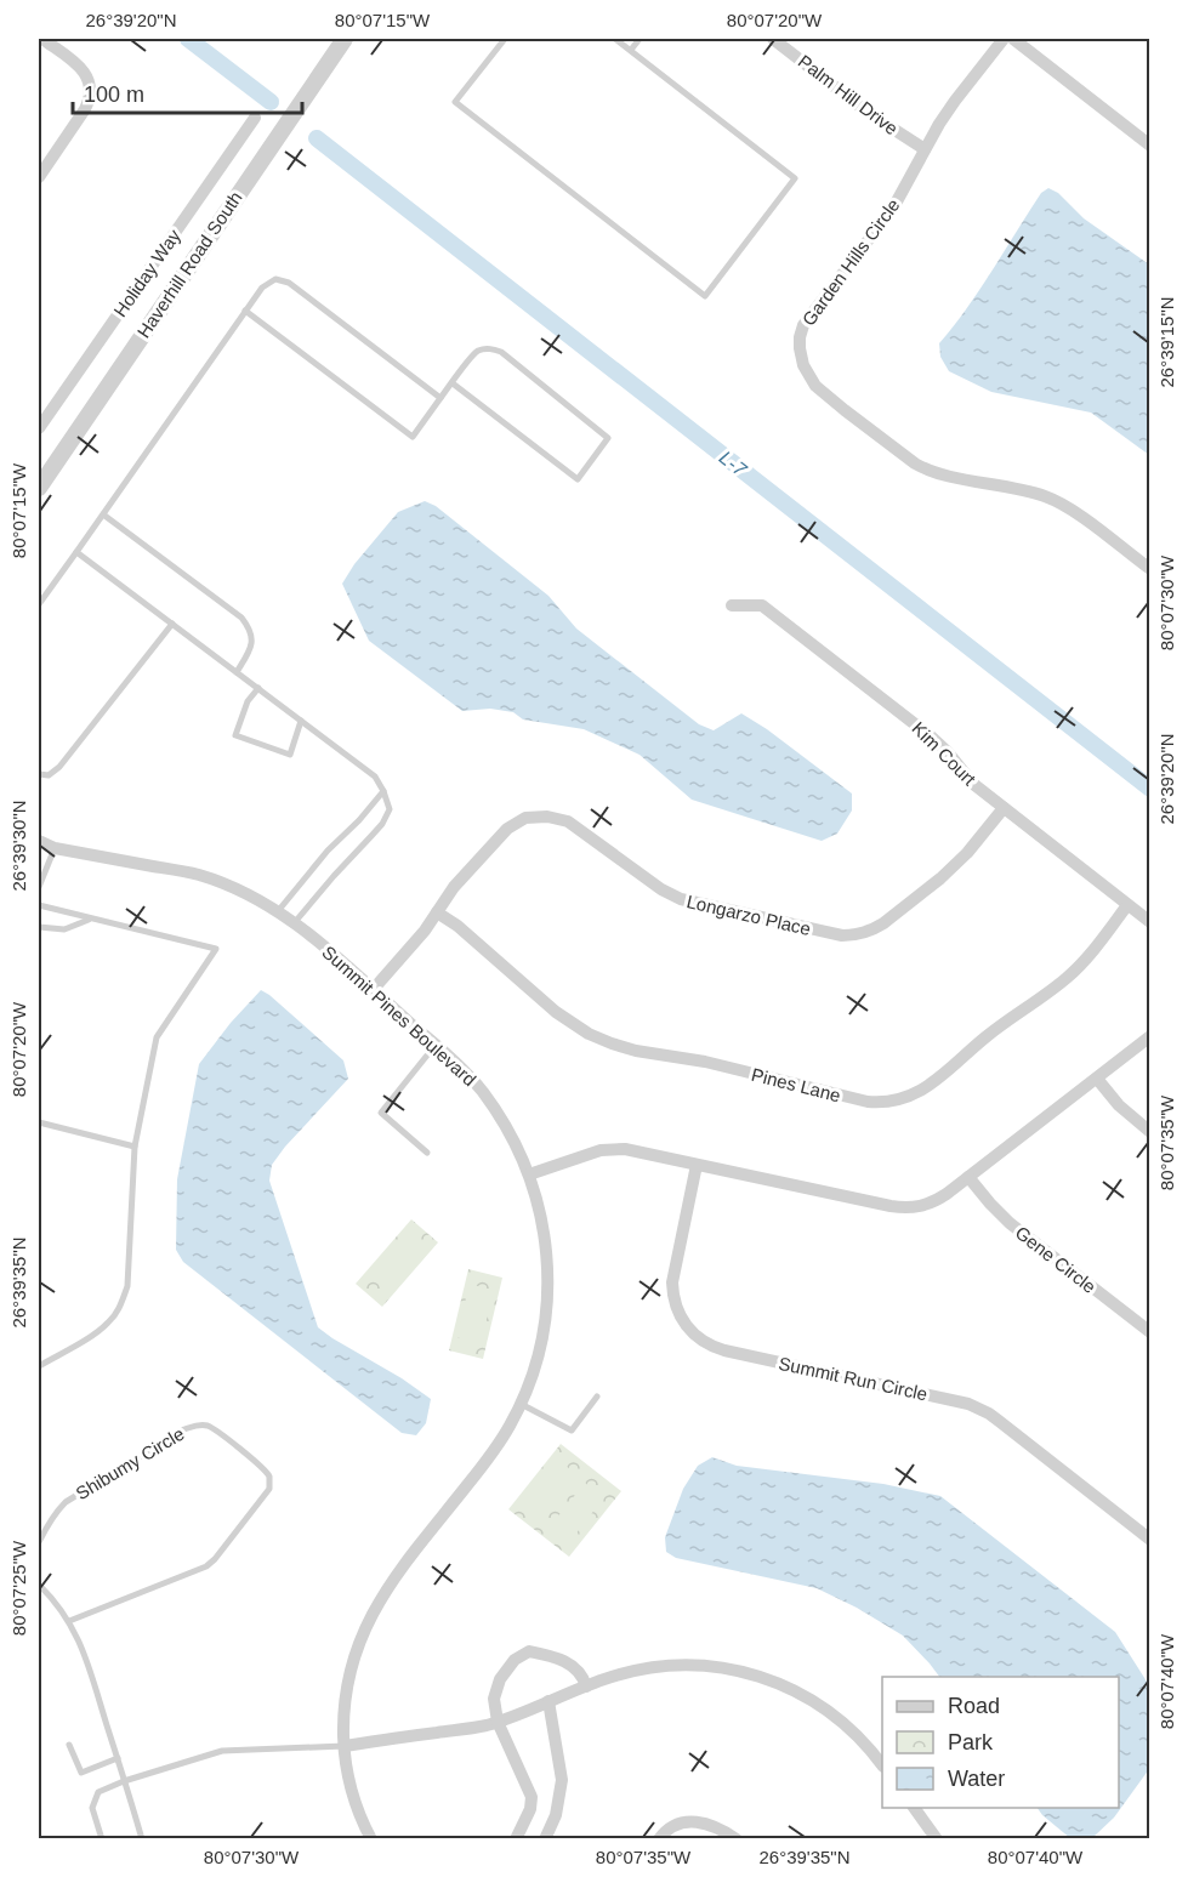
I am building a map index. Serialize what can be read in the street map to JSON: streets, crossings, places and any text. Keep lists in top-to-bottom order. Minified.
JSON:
{"streets":{"street":["Palm Hill Drive","Garden Hills Circle","Haverhill Road South","Holiday Way","Kim Court","Longarzo Place","Summit Pines Boulevard","Pines Lane","Gene Circle","Summit Run Circle"],"lane":["Shibumy Circle"]},"crossings":[["Palm Hill Drive","Garden Hills Circle"],["Kim Court","Longarzo Place"],["Kim Court","Pines Lane"],["Longarzo Place","Summit Pines Boulevard"],["Longarzo Place","Pines Lane"]],"water":["L-7"],"legend":["Road","Park","Water"],"scale_bar":"100 m","coordinates":["26°39'20\"N","80°07'15\"W","80°07'20\"W","26°39'15\"N","80°07'30\"W","26°39'30\"N","80°07'35\"W","26°39'35\"N","80°07'25\"W","80°07'40\"W"]}
